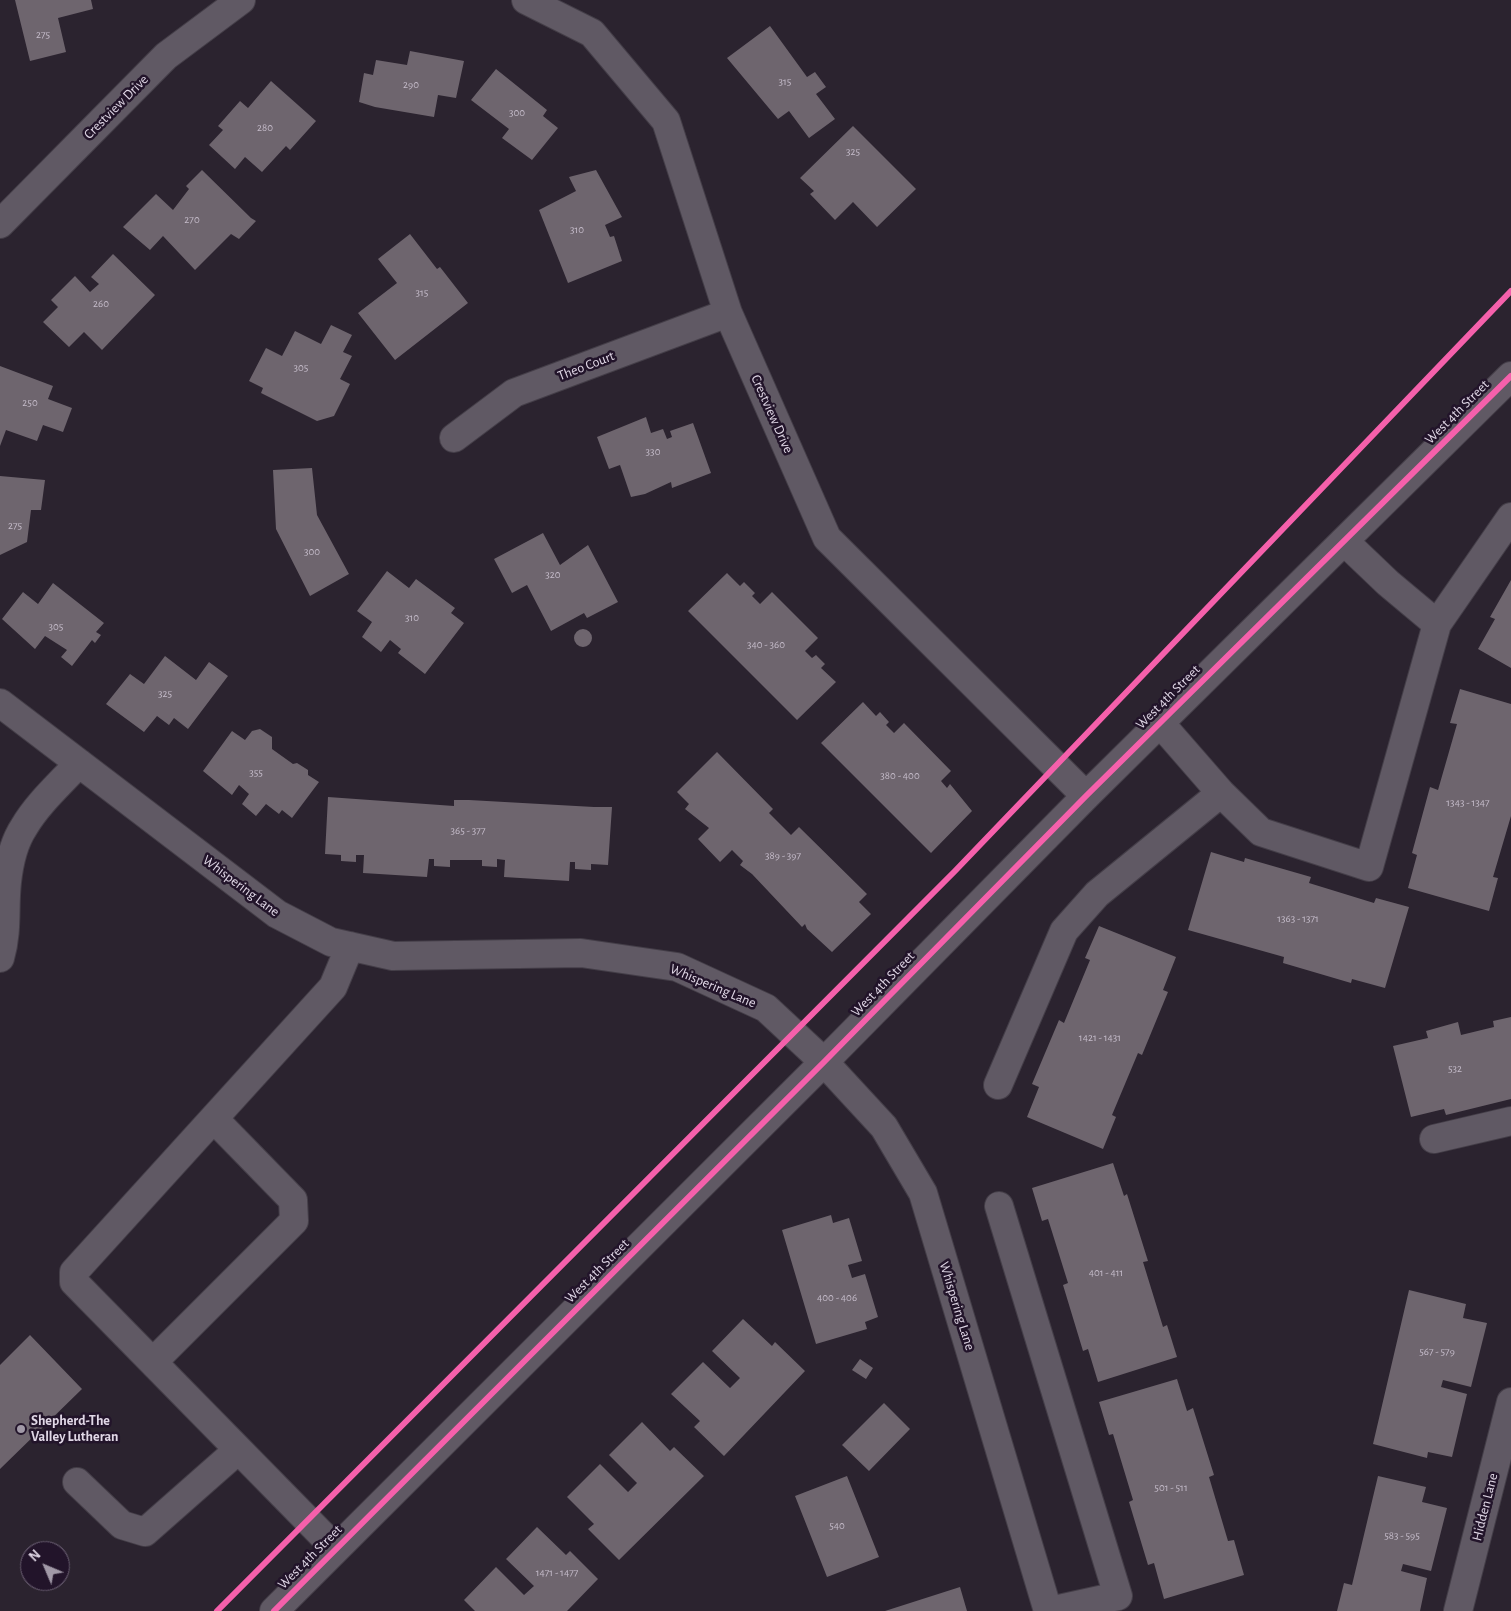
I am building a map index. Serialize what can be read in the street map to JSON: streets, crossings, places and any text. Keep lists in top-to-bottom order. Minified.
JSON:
{"streets":{"street":["Crestview Drive","Theo Court","West 4th Street","Whispering Lane","Hidden Lane"]},"crossings":[["Crestview Drive","Theo Court"],["Crestview Drive","West 4th Street"],["West 4th Street","Whispering Lane"]],"places":["Shepherd-The Valley Lutheran"],"house_numbers":["275","315","290","300","280","325","270","310","315","260","305","250","330","275","300","320","310","305","340 - 360","325","355","380 - 400","1343 - 1347","365 - 377","389 - 397","1363 - 1371","1421 - 1431","532","401 - 411","400 - 406","567 - 579","501 - 511","540","583 - 595","1471 - 1477"],"north":"top left"}
